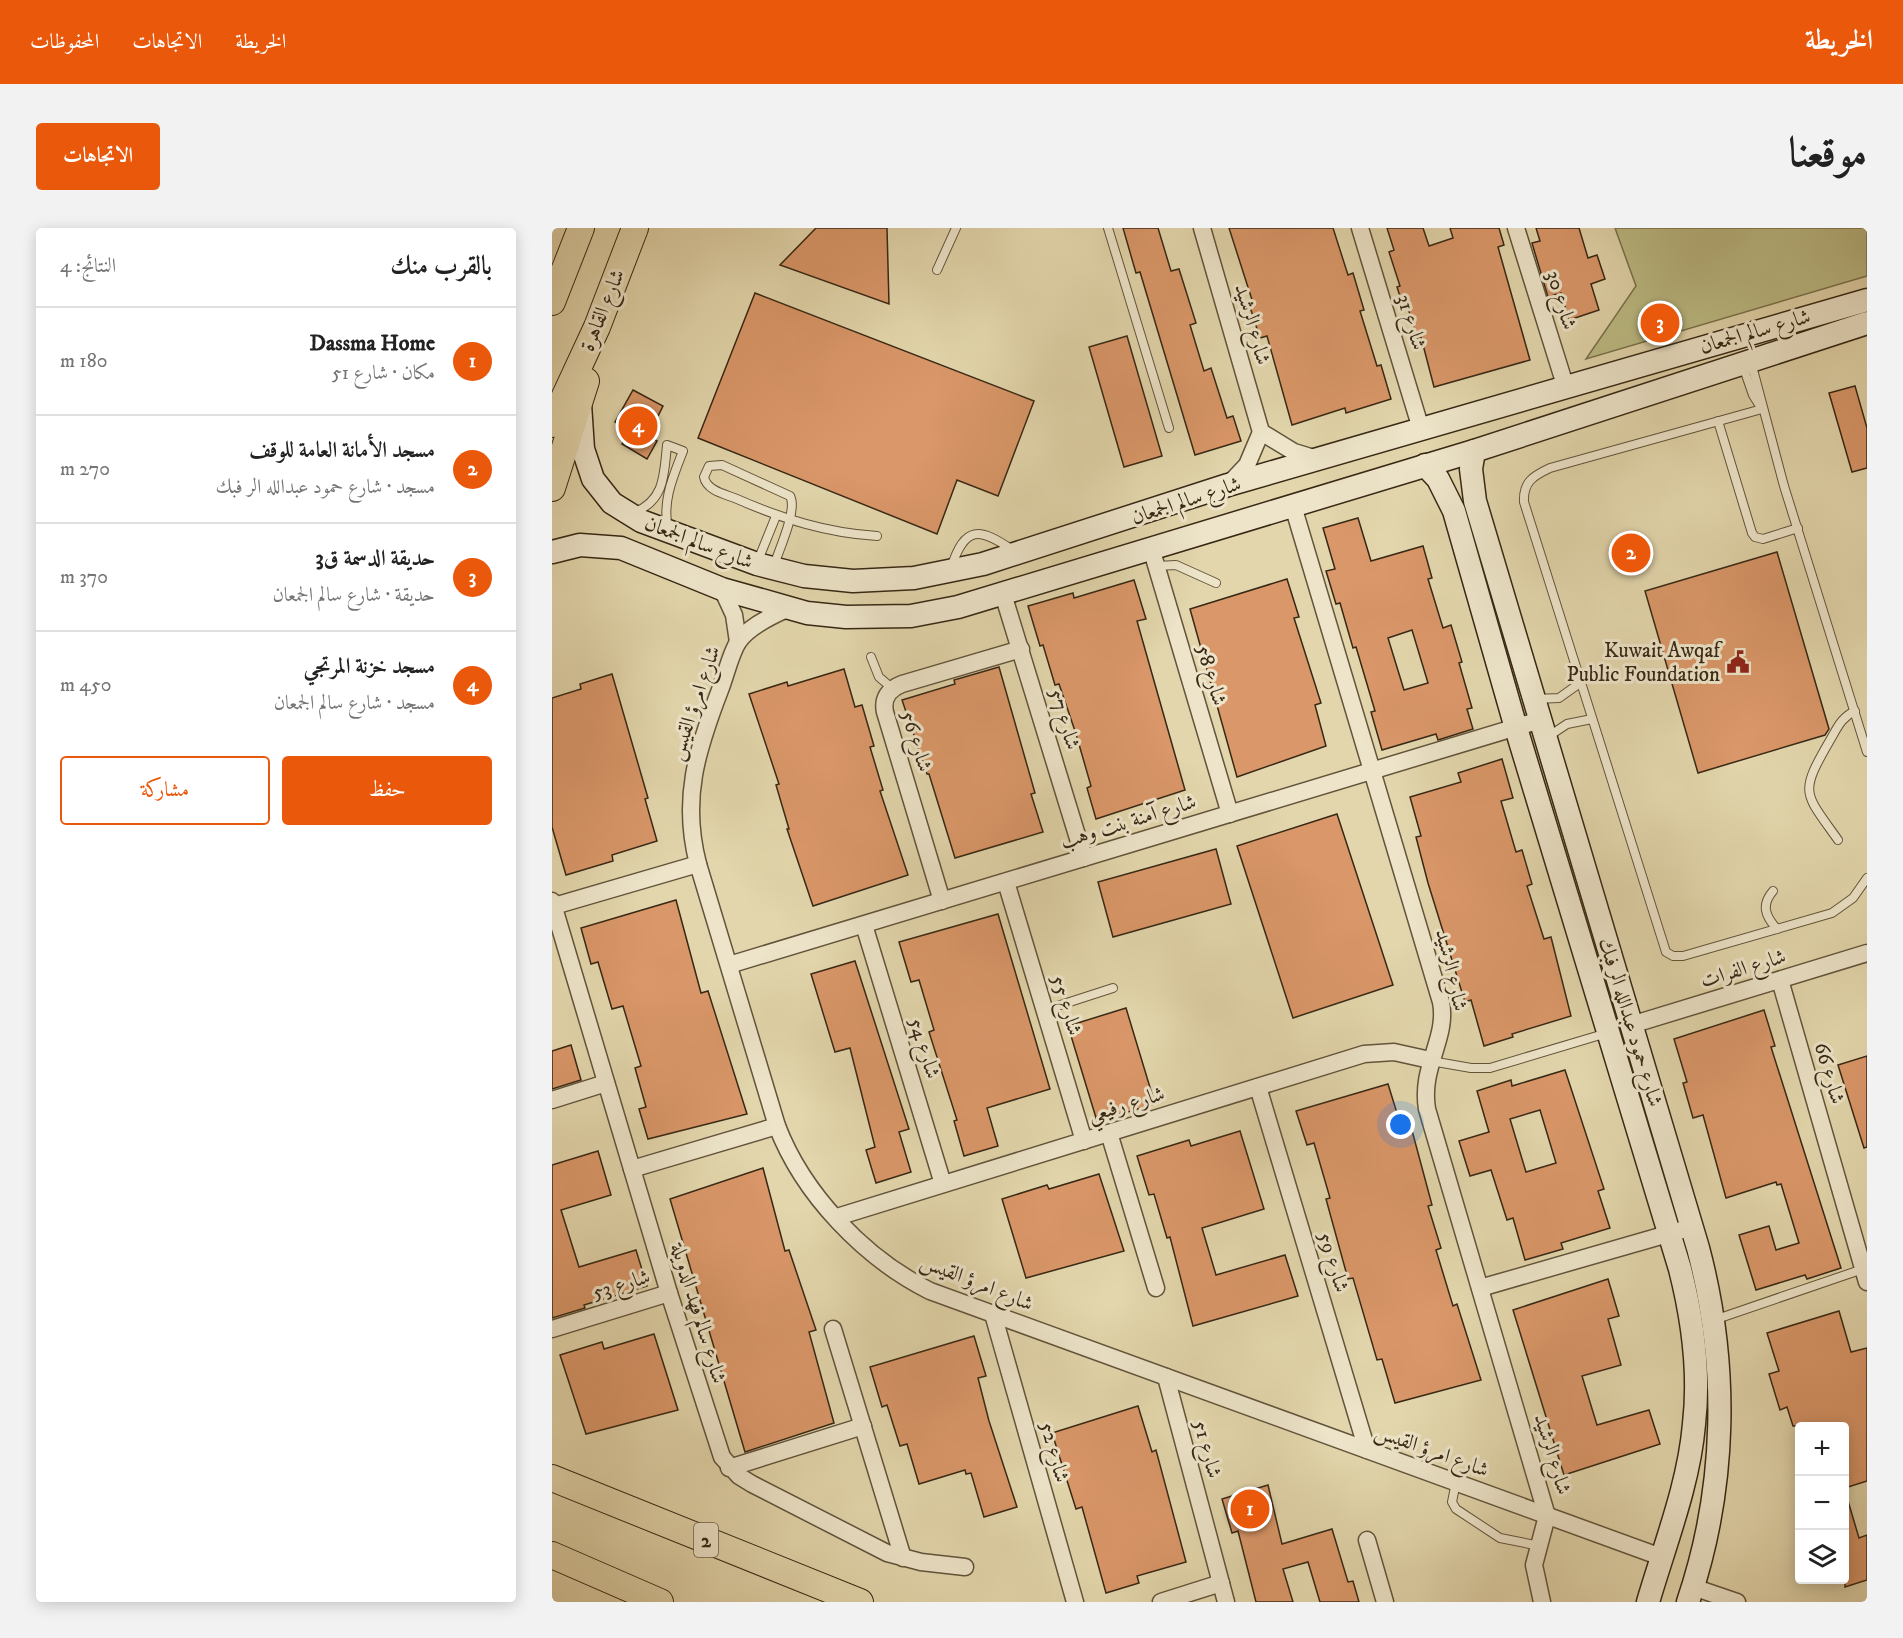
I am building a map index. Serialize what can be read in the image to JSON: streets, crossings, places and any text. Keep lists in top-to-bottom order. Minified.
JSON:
{"streets":{"main road":["شارع القاهرة","2"],"street":["شارع 30","شارع 31","شارع الرشيد","شارع سالم الجمعان","شارع 58","شارع امرؤ القيس","شارع 57","شارع 56","شارع آمنة بنت وهب","شارع الفرات","شارع 55","شارع حمود عبدالله الر فبك","شارع 54","شارع 66","شارع رفيعي","شارع 59","شارع 53","شارع سالم فهد الدويلة","شارع 51","شارع 52"]},"crossings":[["شارع 30","شارع سالم الجمعان"],["شارع 31","شارع سالم الجمعان"],["شارع الرشيد","شارع سالم الجمعان"],["شارع الرشيد","شارع امرؤ القيس"],["شارع الرشيد","شارع آمنة بنت وهب"],["شارع الرشيد","شارع رفيعي"],["شارع سالم الجمعان","شارع 58"],["شارع سالم الجمعان","شارع امرؤ القيس"],["شارع سالم الجمعان","شارع 57"],["شارع سالم الجمعان","شارع حمود عبدالله الر فبك"],["شارع 58","شارع آمنة بنت وهب"],["شارع امرؤ القيس","شارع آمنة بنت وهب"],["شارع امرؤ القيس","شارع حمود عبدالله الر فبك"],["شارع امرؤ القيس","شارع رفيعي"],["شارع امرؤ القيس","شارع 59"],["شارع امرؤ القيس","شارع سالم فهد الدويلة"],["شارع امرؤ القيس","شارع 51"],["شارع امرؤ القيس","شارع 52"],["شارع 57","شارع 56"],["شارع 57","شارع آمنة بنت وهب"],["شارع 56","شارع آمنة بنت وهب"],["شارع آمنة بنت وهب","شارع 55"],["شارع آمنة بنت وهب","شارع حمود عبدالله الر فبك"],["شارع آمنة بنت وهب","شارع 54"],["شارع الفرات","شارع حمود عبدالله الر فبك"],["شارع الفرات","شارع 66"],["شارع 55","شارع رفيعي"],["شارع 54","شارع رفيعي"],["شارع رفيعي","شارع 59"],["شارع 53","شارع سالم فهد الدويلة"]],"places":{"public building":["Kuwait Awqaf Public Foundation"]},"page":{"header":"الخريطة","nav":["الخريطة","الاتجاهات","المحفوظات"],"title":"موقعنا","buttons":["الاتجاهات",["حفظ","مشاركة"]],"heading":["بالقرب منك","النتائج: 4"],"pins":["3","4","2","1"],"list":[{"mark":"1","name":"Dassma Home","note":"مكان · شارع 51","value":"180 m"},{"mark":"2","name":"مسجد الأمانة العامة للوقف","note":"مسجد · شارع حمود عبدالله الر فبك","value":"270 m"},{"mark":"3","name":"حديقة الدسمة ق3","note":"حديقة · شارع سالم الجمعان","value":"370 m"},{"mark":"4","name":"مسجد خزنة المرتجي","note":"مسجد · شارع سالم الجمعان","value":"450 m"}],"map_buttons":["+","−"]}}
